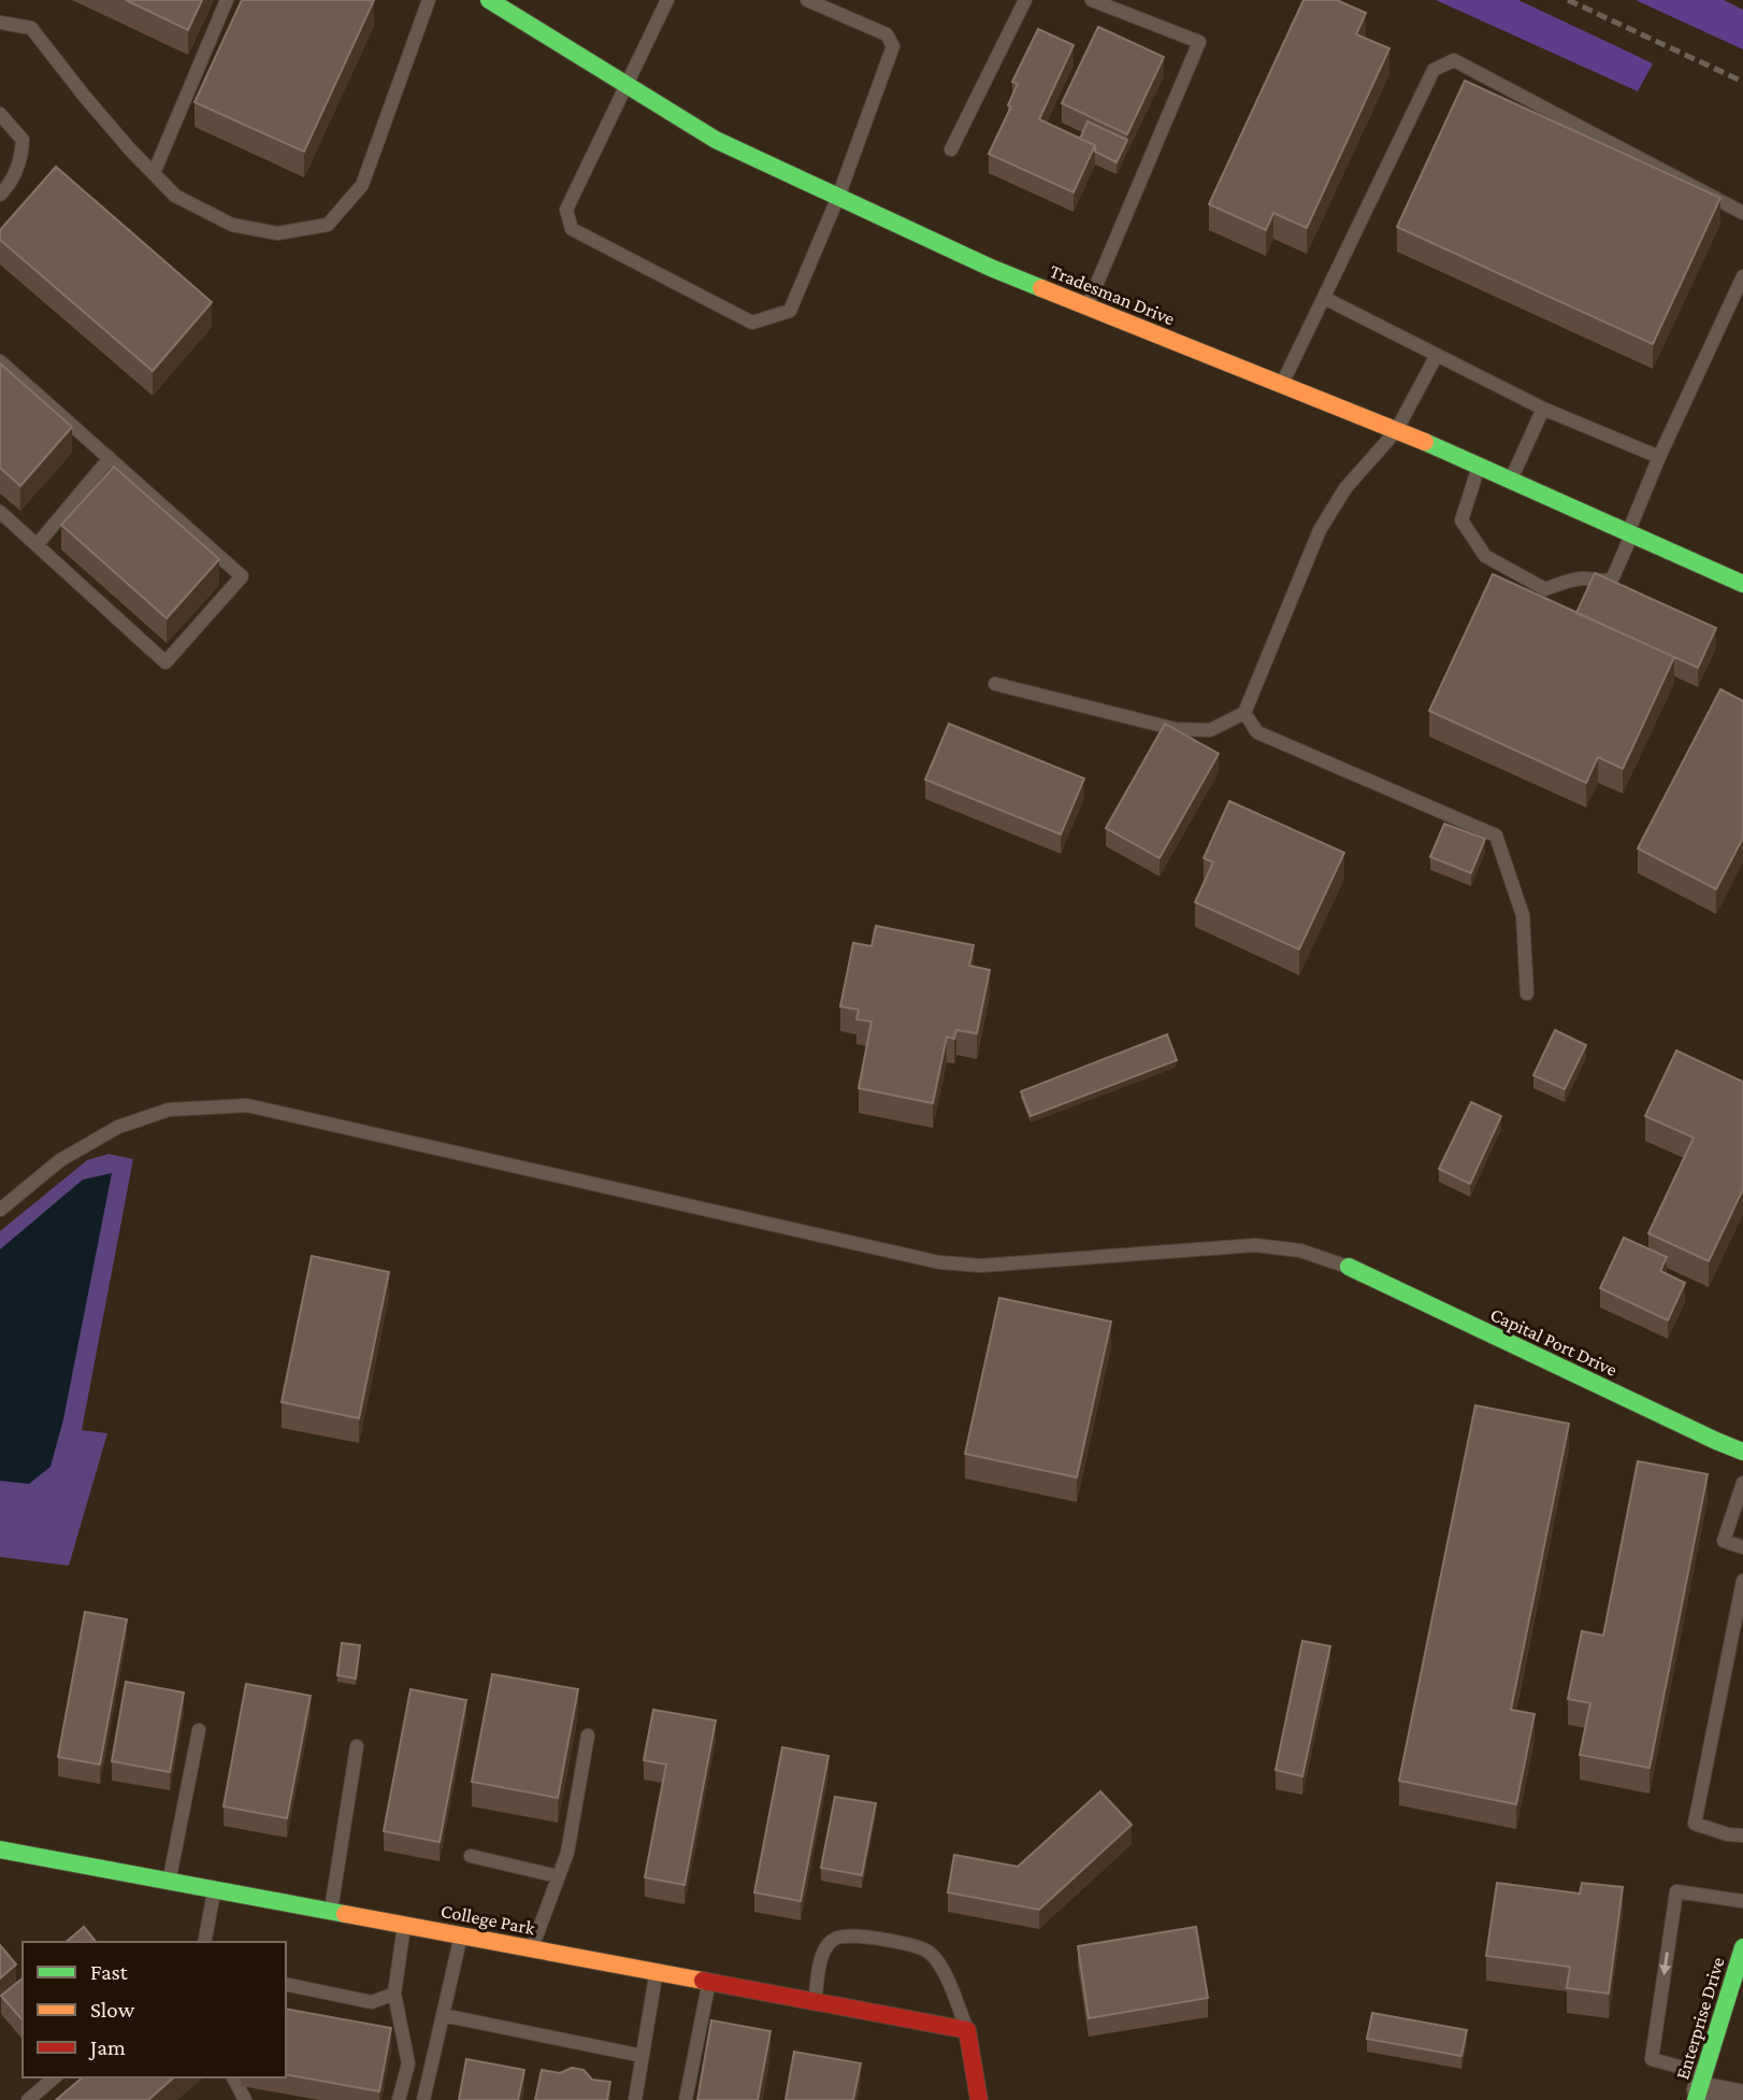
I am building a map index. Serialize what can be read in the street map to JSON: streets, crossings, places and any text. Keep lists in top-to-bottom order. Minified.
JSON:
{"streets":{"street":["Tradesman Drive","Capital Port Drive","College Park","Enterprise Drive"]},"legend":["Fast","Slow","Jam"]}
